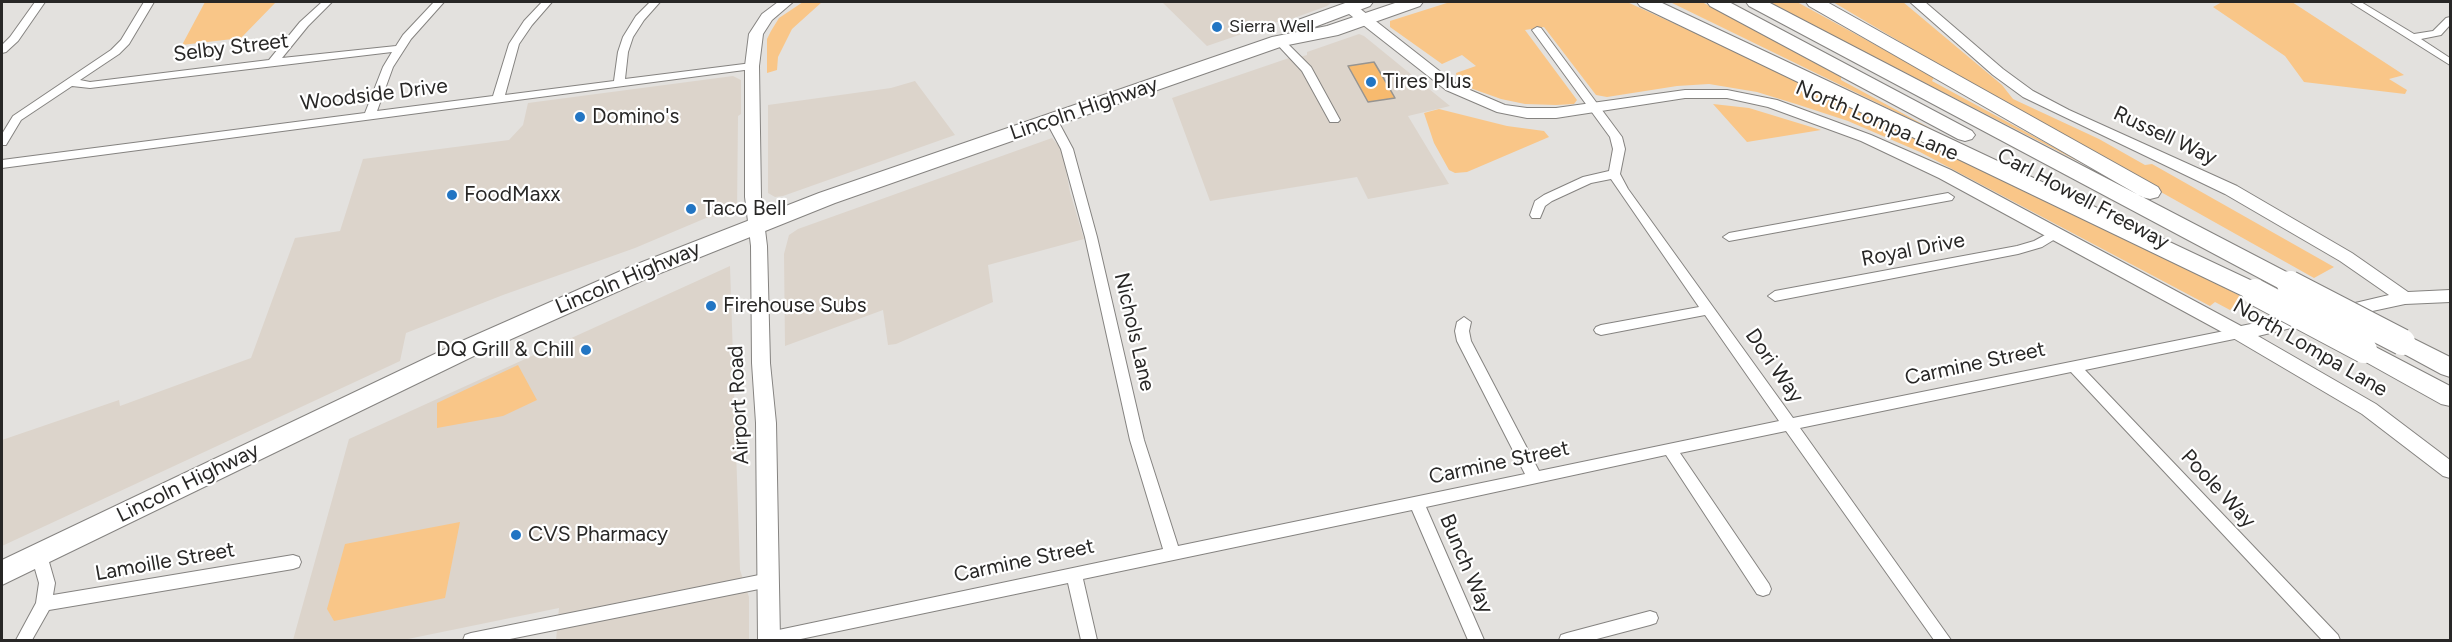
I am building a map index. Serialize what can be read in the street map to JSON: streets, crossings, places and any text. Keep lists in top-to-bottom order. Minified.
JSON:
{"streets":{"highway":["Lincoln Highway","Carl Howell Freeway"],"street":["Selby Street","Woodside Drive","North Lompa Lane","Russell Way","Royal Drive","Nichols Lane","Carmine Street","Dori Way","Airport Road","Poole Way","Lamoille Street","Bunch Way"]},"crossings":[["Woodside Drive","Airport Road"],["Lincoln Highway","North Lompa Lane"],["Lincoln Highway","Nichols Lane"],["Lincoln Highway","Airport Road"],["North Lompa Lane","Royal Drive"],["North Lompa Lane","Carmine Street"],["Nichols Lane","Carmine Street"],["Carmine Street","Dori Way"],["Carmine Street","Airport Road"],["Carmine Street","Poole Way"],["Carmine Street","Bunch Way"]],"places":["Sierra Well","Tires Plus","Domino's","FoodMaxx","Taco Bell","Firehouse Subs","DQ Grill & Chill","CVS Pharmacy"]}
